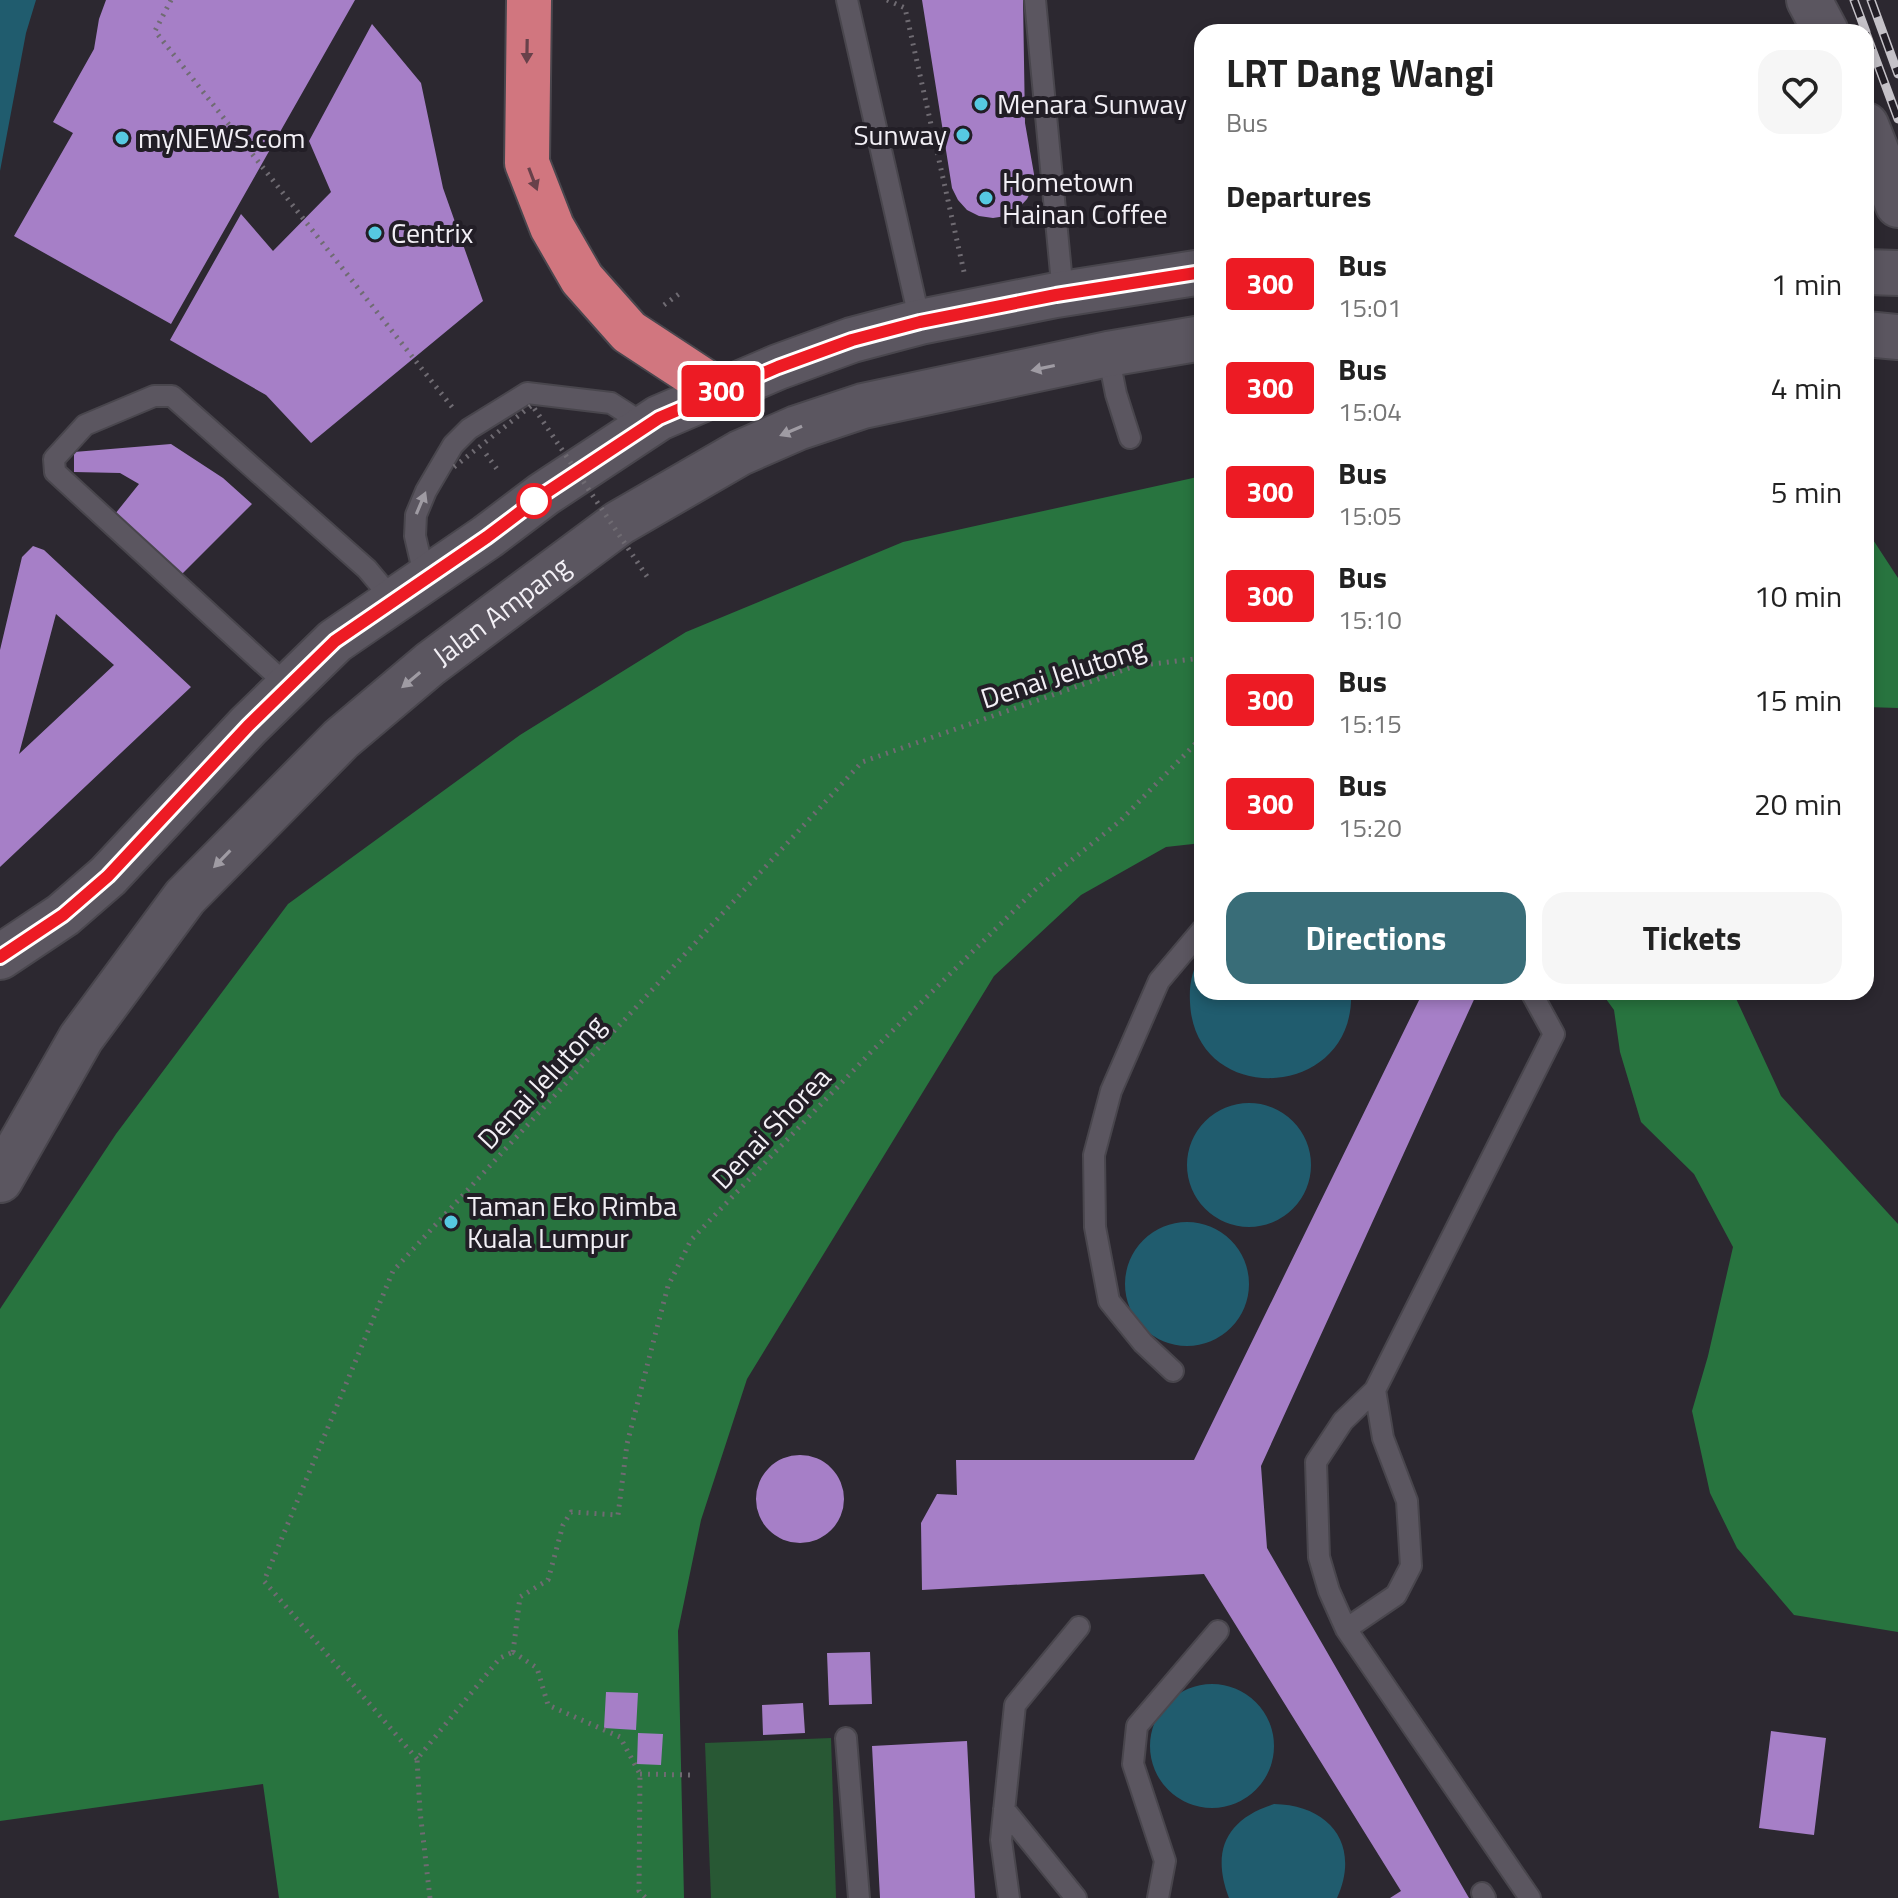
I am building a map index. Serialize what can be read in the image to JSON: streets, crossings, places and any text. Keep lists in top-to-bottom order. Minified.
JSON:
{"streets":{"street":["Jalan Ampang"],"path":["Denai Jelutong","Denai Shorea"]},"places":["Menara Sunway","Sunway","myNEWS.com","Hometown Hainan Coffee","Centrix","Taman Eko Rimba Kuala Lumpur"],"lines":["bus line 300"],"page":{"on_map":"300","heading":[["LRT Dang Wangi","Bus"],"Departures"],"list":[{"mark":"300","name":"Bus","note":"15:01","value":"1 min"},{"mark":"300","name":"Bus","note":"15:04","value":"4 min"},{"mark":"300","name":"Bus","note":"15:05","value":"5 min"},{"mark":"300","name":"Bus","note":"15:10","value":"10 min"},{"mark":"300","name":"Bus","note":"15:15","value":"15 min"},{"mark":"300","name":"Bus","note":"15:20","value":"20 min"}],"buttons":["Directions","Tickets"]}}
